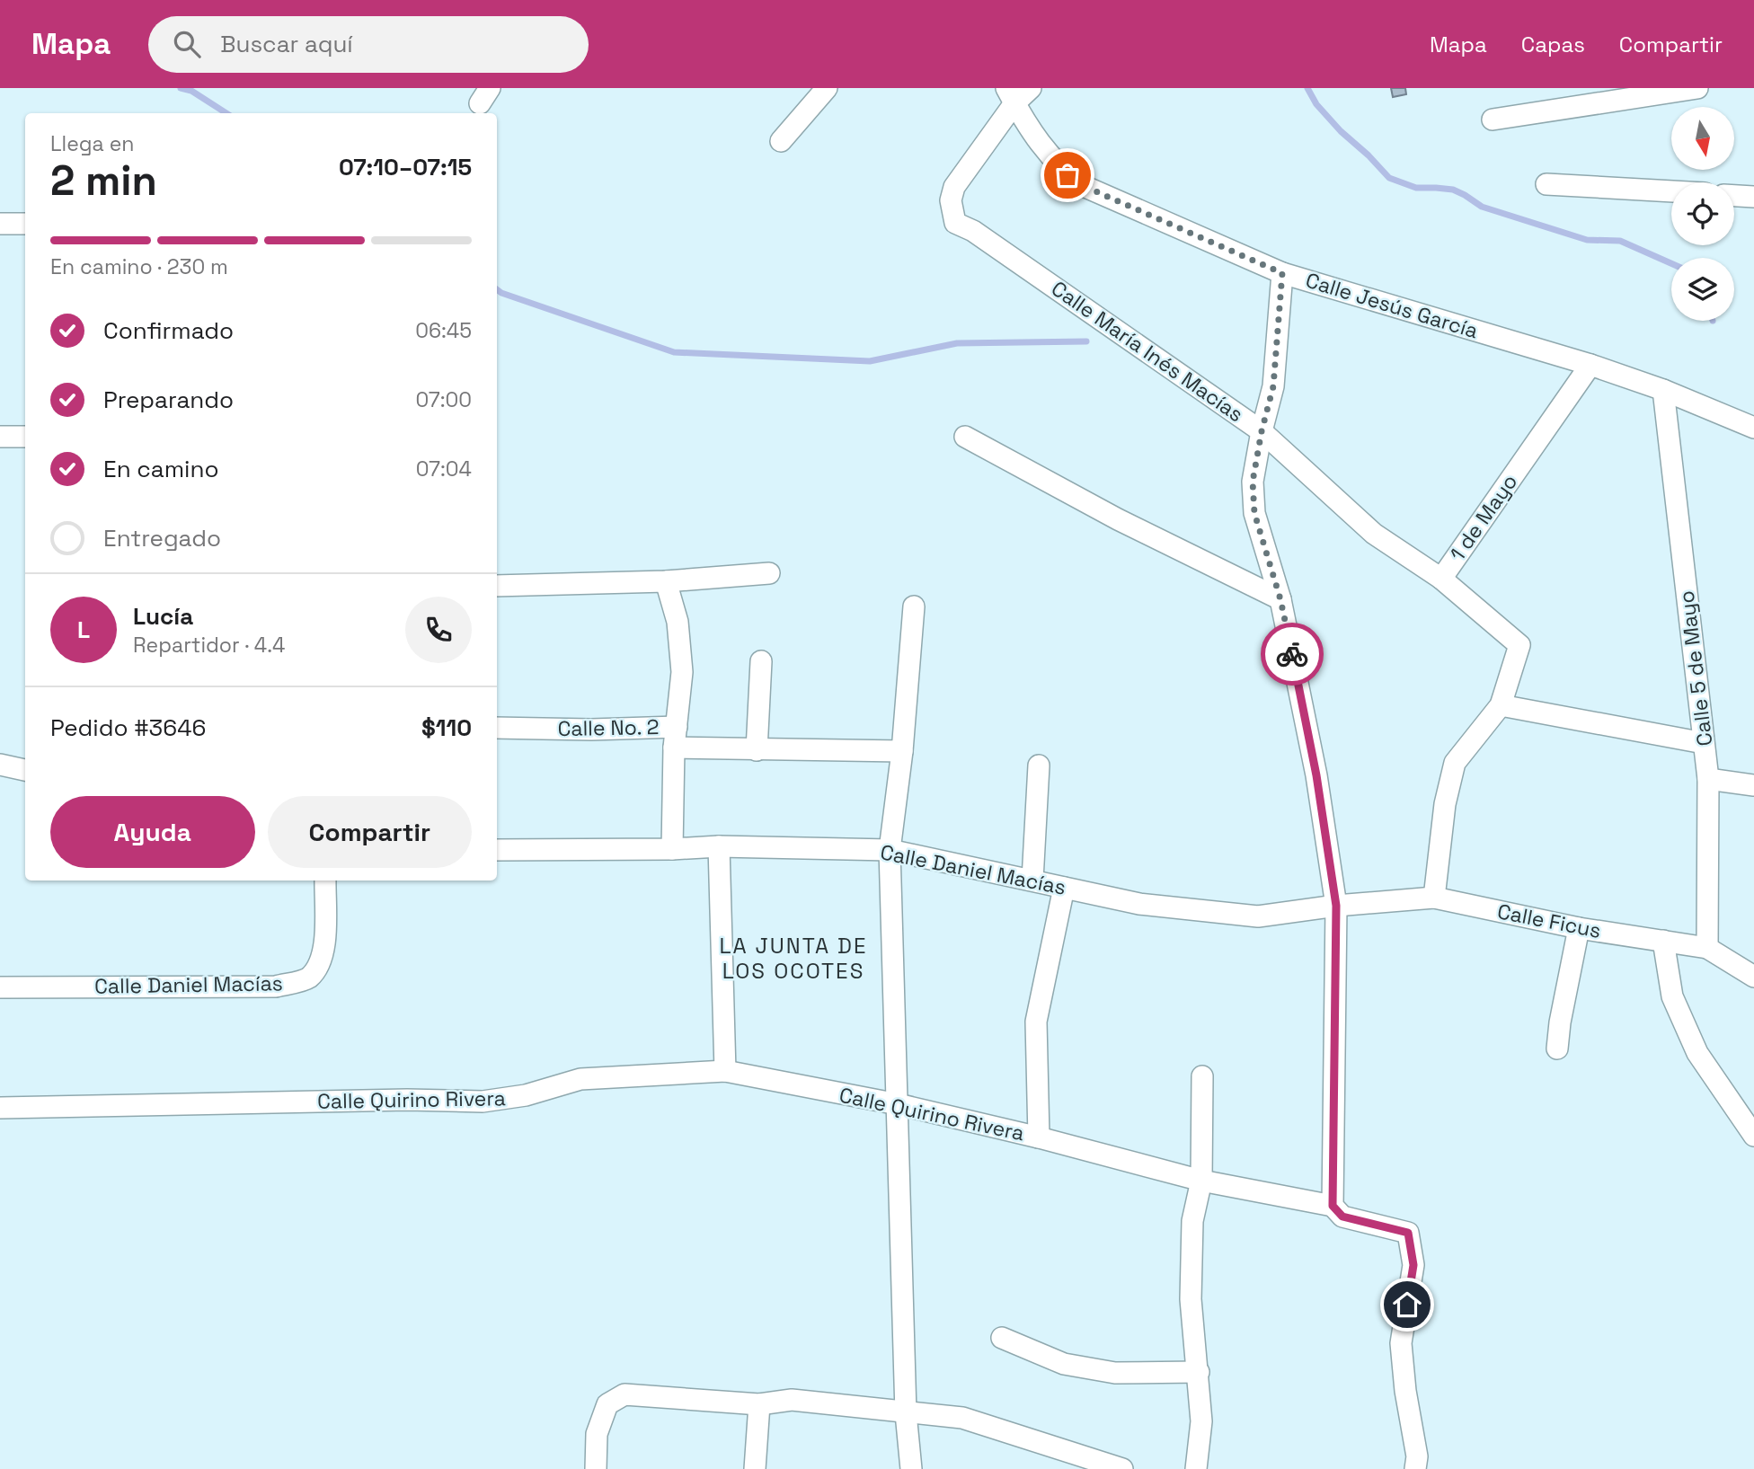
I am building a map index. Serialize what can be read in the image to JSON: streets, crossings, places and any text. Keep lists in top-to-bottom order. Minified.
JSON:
{"streets":{"street":["Calle Jesús García","Calle María Inés Macías","1 de Mayo","Calle 5 de Mayo","Calle No. 2","Calle Daniel Macías","Calle Ficus","Calle Quirino Rivera"]},"crossings":[["Calle Jesús García","Calle María Inés Macías"],["Calle Jesús García","1 de Mayo"],["Calle Jesús García","Calle 5 de Mayo"],["Calle María Inés Macías","1 de Mayo"],["1 de Mayo","Calle Ficus"],["Calle 5 de Mayo","Calle Ficus"],["Calle No. 2","Calle Daniel Macías"],["Calle Daniel Macías","Calle Ficus"],["Calle Daniel Macías","Calle Quirino Rivera"]],"districts":["LA JUNTA DE LOS OCOTES"],"north":"bottom","page":{"header":"Mapa","search":"Buscar aquí","nav":["Mapa","Capas","Compartir"],"heading":["2 min","Llega en","07:10–07:15"],"panel":["Lucía","Repartidor · 4.4","Pedido #3646","$110"],"bar":"En camino · 230 m","list":[["Confirmado","06:45"],["Preparando","07:00"],["En camino","07:04"],"Entregado"],"round":"L","buttons":["Ayuda","Compartir"]}}
